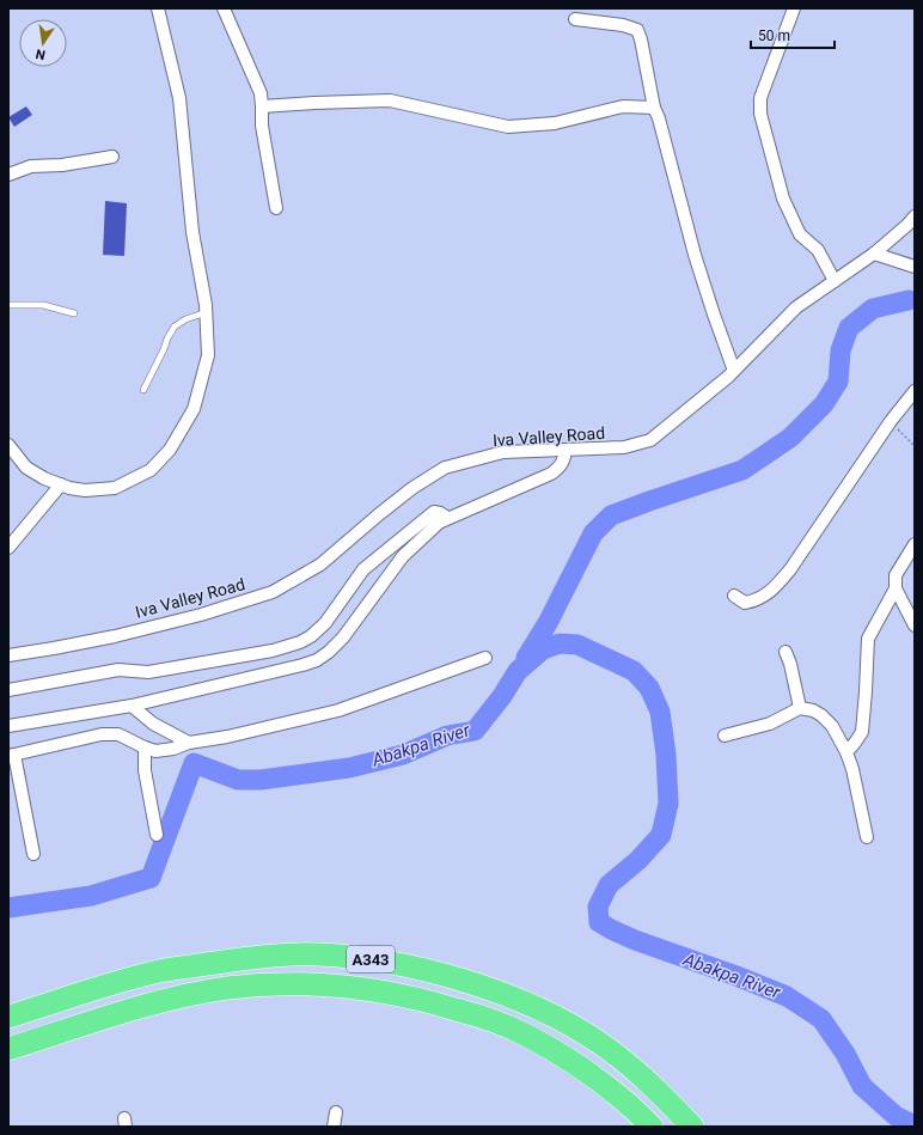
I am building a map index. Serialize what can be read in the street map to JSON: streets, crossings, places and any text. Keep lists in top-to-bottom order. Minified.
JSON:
{"streets":{"highway":["A343"],"street":["Iva Valley Road"]},"water":["Abakpa River"],"scale_bar":"50 m","north":"bottom"}
